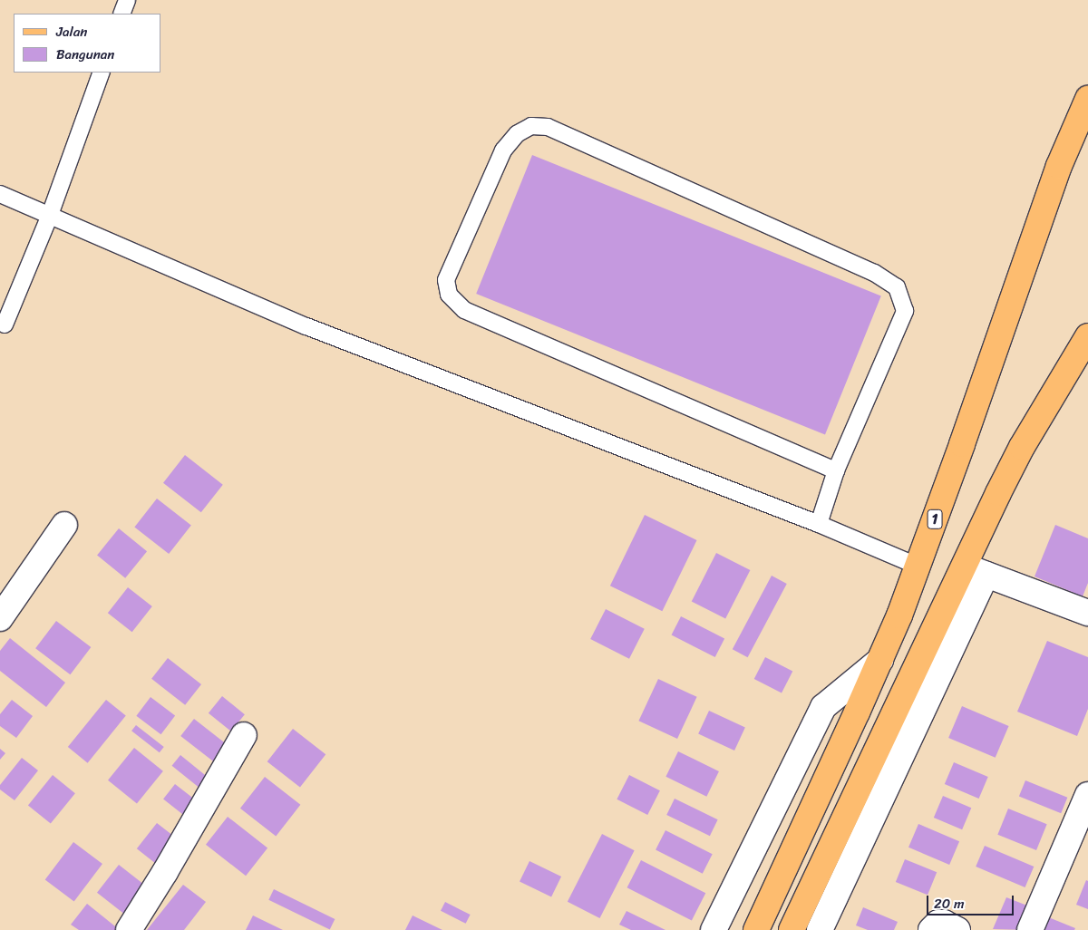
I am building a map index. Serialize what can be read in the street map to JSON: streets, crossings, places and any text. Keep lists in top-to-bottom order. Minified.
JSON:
{"streets":{"main road":["1"]},"legend":["Jalan","Bangunan"],"scale_bar":"20 m"}
